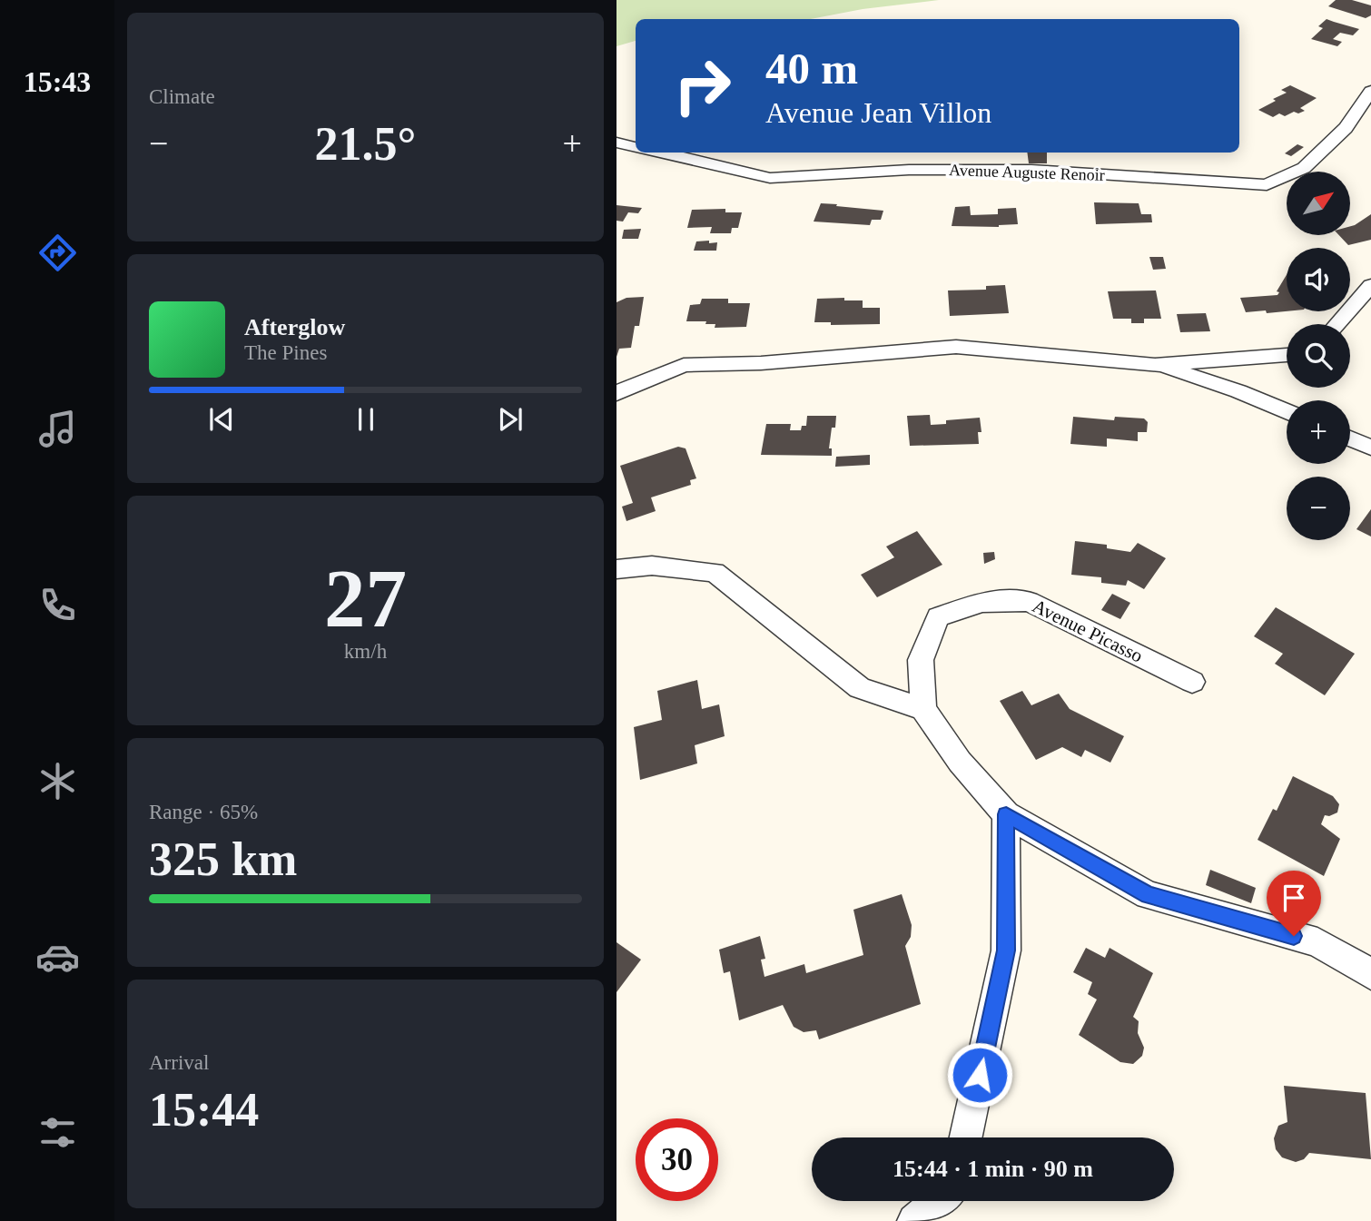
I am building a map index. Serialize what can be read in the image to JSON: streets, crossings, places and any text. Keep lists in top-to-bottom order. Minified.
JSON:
{"streets":{"street":["Avenue Auguste Renoir","Avenue Picasso"]},"north":"top right","page":{"tabs":"15:43","tile":["Climate",["27","km/h"],["Range · 65%","325 km"],["Arrival","15:44"]],"turn":["40 m","Avenue Jean Villon"],"heat":["−","21.5°","+"],"map_buttons":["+","−"],"song":["Afterglow","The Pines"],"limit":"30","trip":"15:44 · 1 min · 90 m"}}
